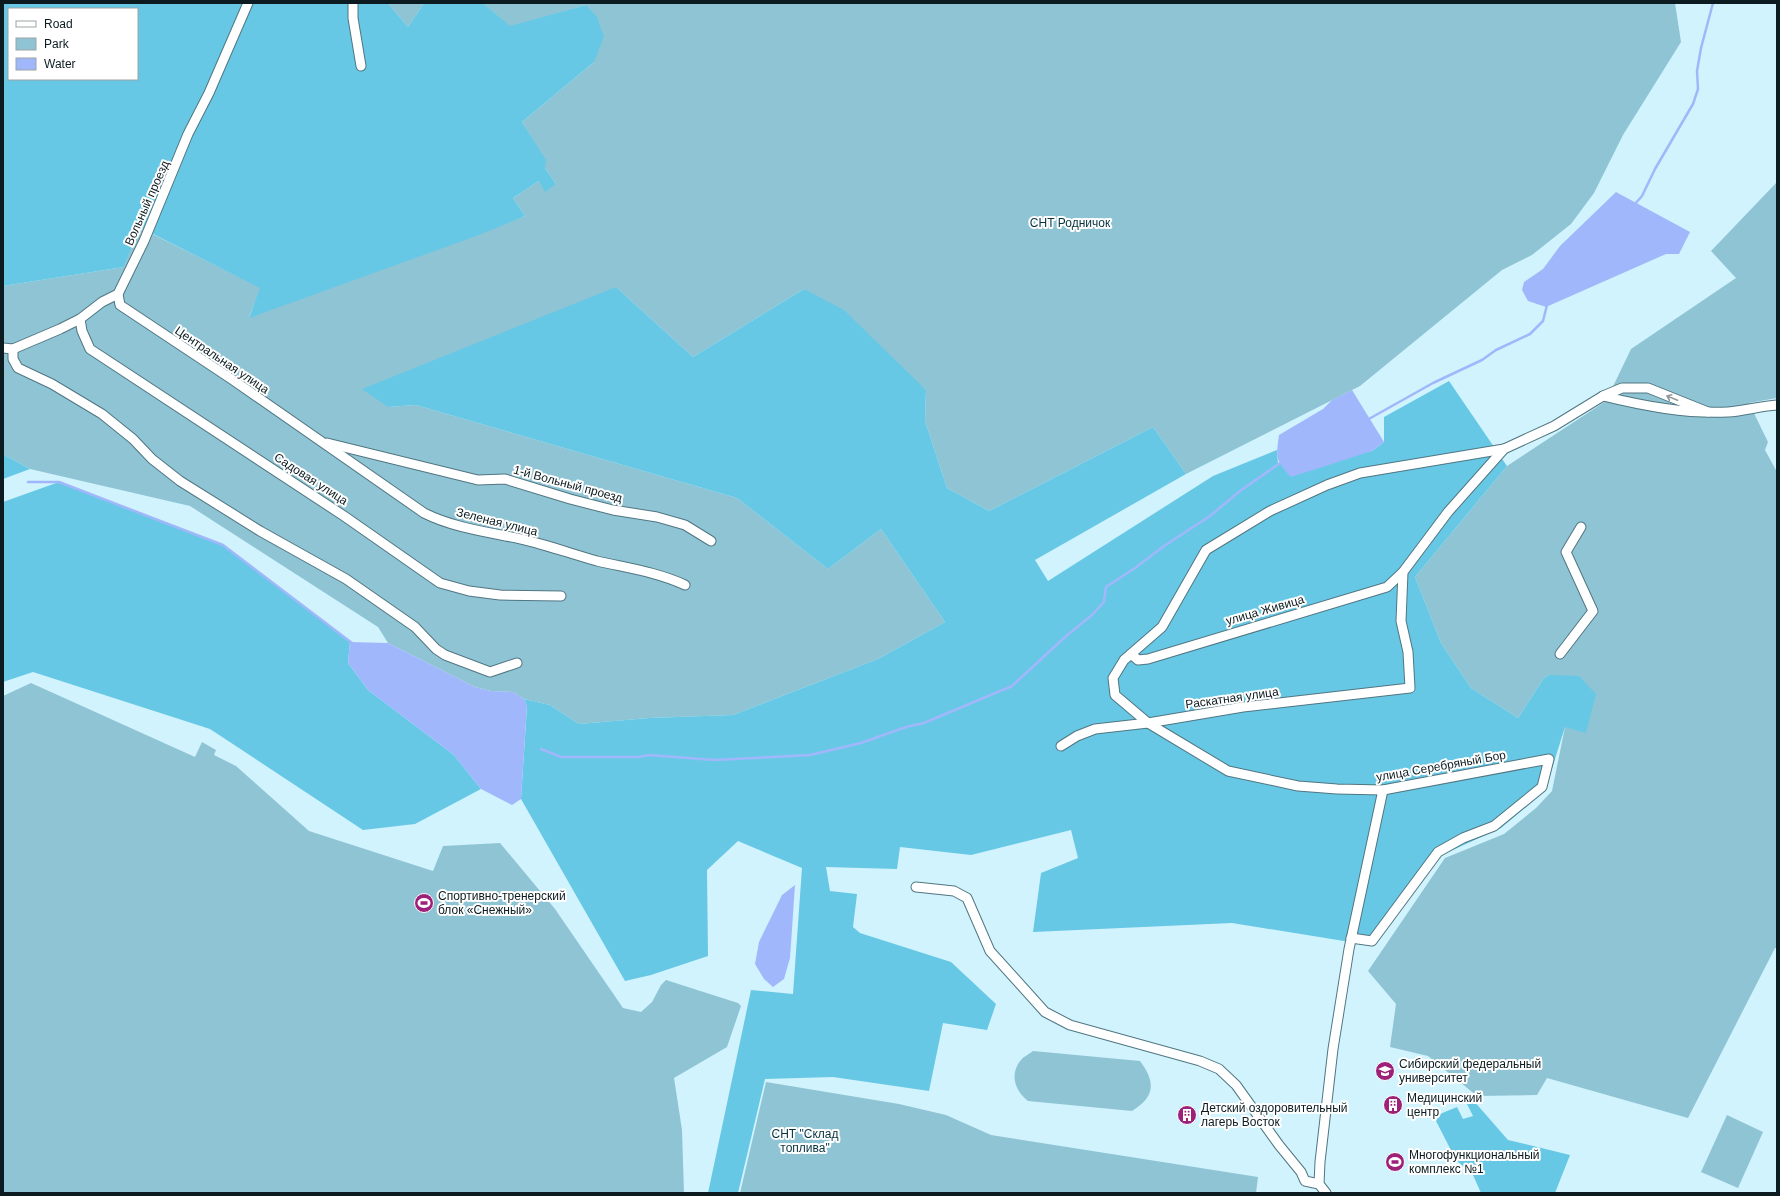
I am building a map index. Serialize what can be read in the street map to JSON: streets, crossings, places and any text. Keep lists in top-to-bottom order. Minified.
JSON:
{"streets":{"street":["Вольный проезд","Центральная улица","Садовая улица","1-й Вольный проезд","Зеленая улица","улица Живица","Раскатная улица","улица Серебряный Бор"]},"crossings":[["Вольный проезд","Центральная улица"],["Центральная улица","1-й Вольный проезд"],["Центральная улица","Зеленая улица"],["1-й Вольный проезд","Зеленая улица"],["улица Живица","Раскатная улица"],["улица Живица","улица Серебряный Бор"],["Раскатная улица","улица Серебряный Бор"]],"parks":["СНТ Родничок","СНТ \"Склад топлива\""],"places":{"sports":["Спортивно-тренерский блок «Снежный»","Многофункциональный комплекс №1"],"school or university":["Сибирский федеральный университет"],"building":["Медицинский центр","Детский оздоровительный лагерь Восток"]},"legend":["Road","Park","Water"]}
